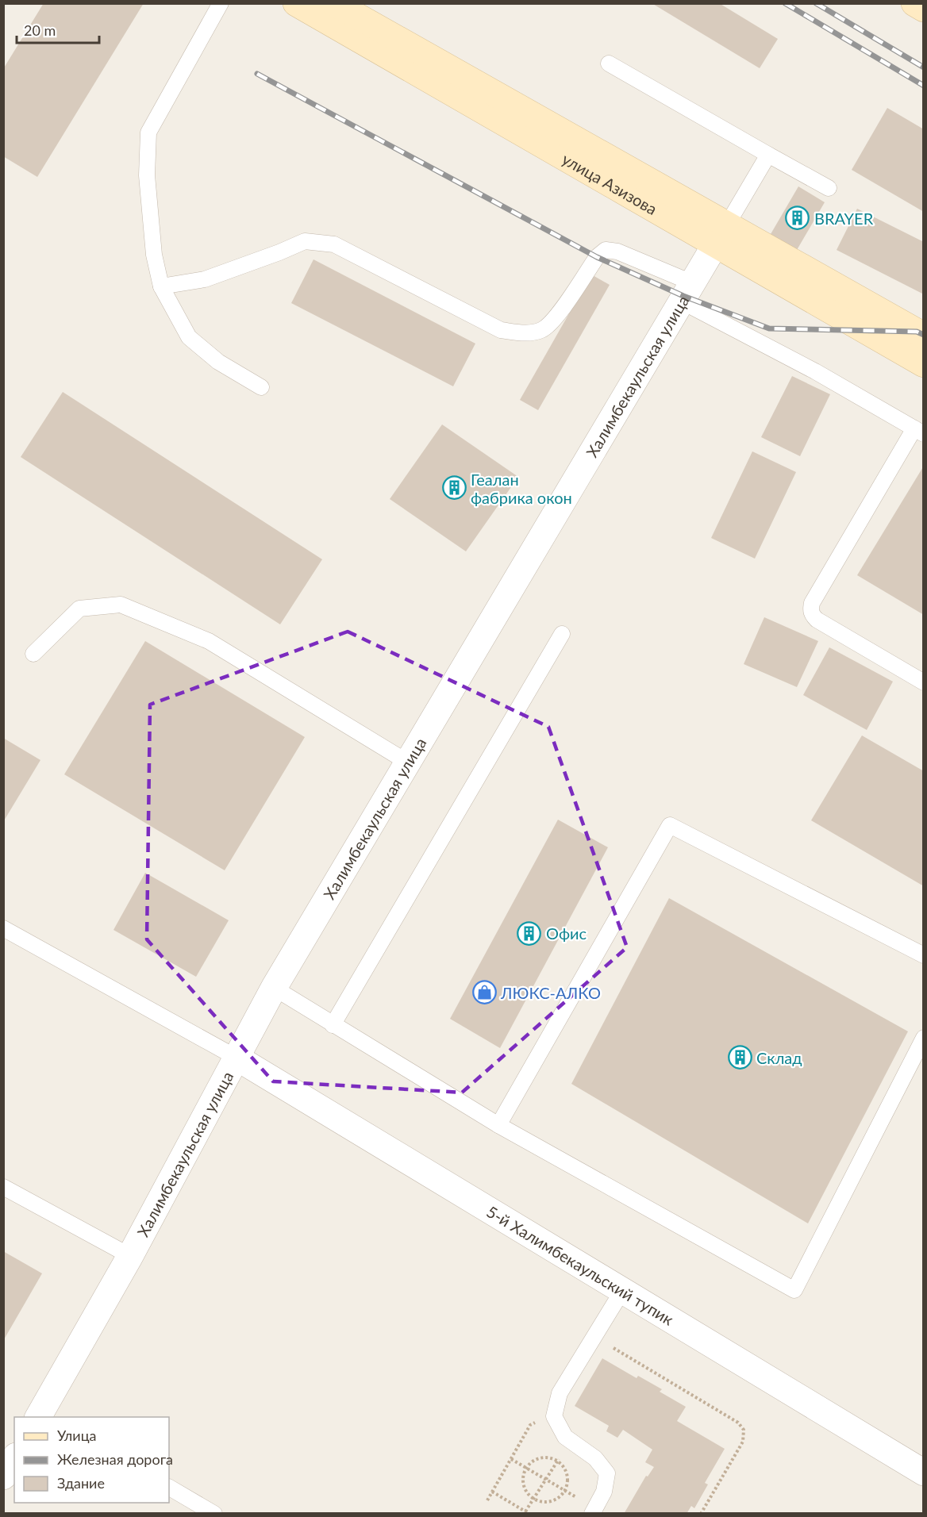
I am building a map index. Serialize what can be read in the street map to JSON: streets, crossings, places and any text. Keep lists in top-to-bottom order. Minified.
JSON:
{"streets":{"main road":["улица Азизова"],"street":["Халимбекаульская улица","5-й Халимбекаульский тупик"]},"crossings":[["улица Азизова","Халимбекаульская улица"],["Халимбекаульская улица","5-й Халимбекаульский тупик"]],"places":{"building":["BRAYER","Геалан фабрика окон","Офис","Склад"],"shop":["ЛЮКС-АЛКО"]},"legend":["Улица","Железная дорога","Здание"],"scale_bar":"20 m"}
